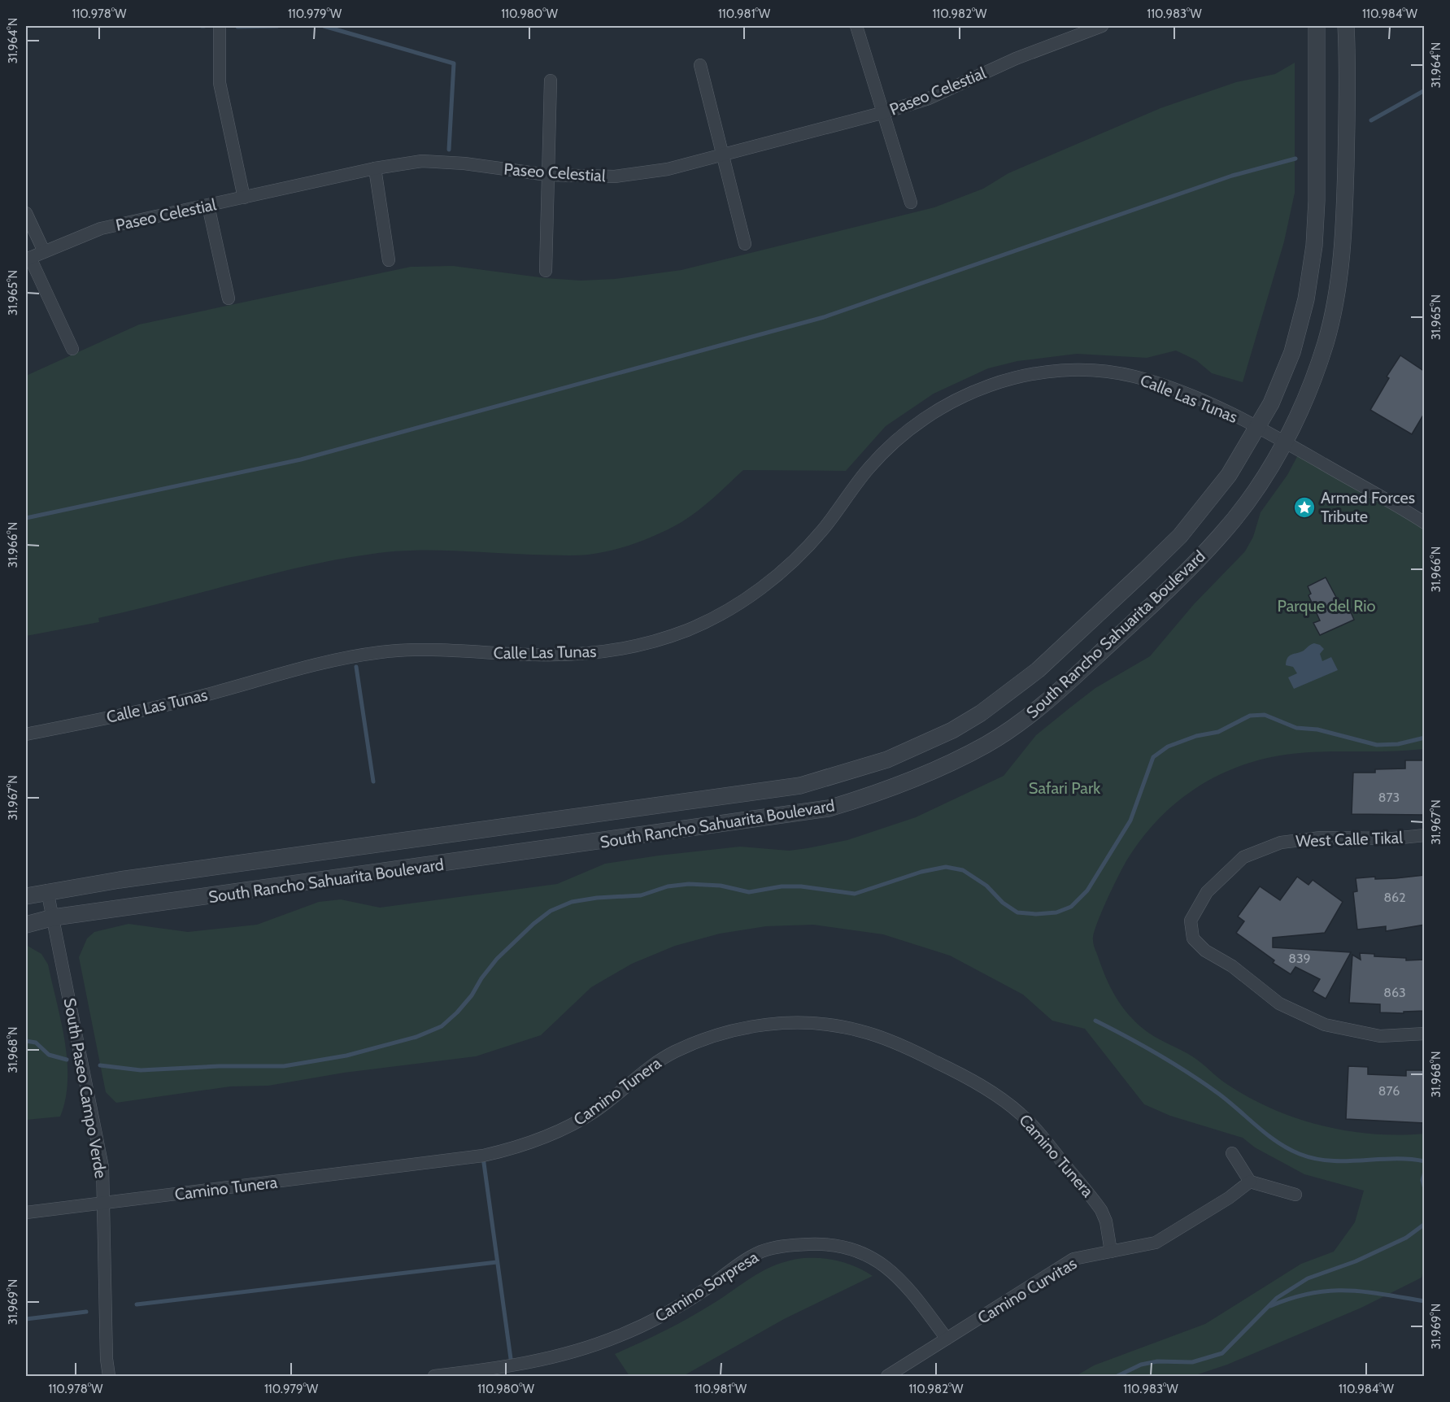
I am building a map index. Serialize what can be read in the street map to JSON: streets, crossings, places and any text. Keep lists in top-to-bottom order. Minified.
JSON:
{"streets":{"street":["Paseo Celestial","Calle Las Tunas","South Rancho Sahuarita Boulevard","West Calle Tikal","South Paseo Campo Verde","Camino Tunera","Camino Sorpresa","Camino Curvitas"]},"crossings":[["Calle Las Tunas","South Rancho Sahuarita Boulevard"],["South Rancho Sahuarita Boulevard","South Paseo Campo Verde"],["South Paseo Campo Verde","Camino Tunera"],["Camino Tunera","Camino Curvitas"],["Camino Sorpresa","Camino Curvitas"]],"parks":["Parque del Rio","Safari Park"],"places":{"place":["Armed Forces Tribute"]},"house_numbers":["873","862","839","863","876"],"coordinates":["110.978°W","110.979°W","110.980°W","110.981°W","110.982°W","110.983°W","110.984°W","31.964°N","31.965°N","31.966°N","31.967°N","31.968°N","31.969°N"]}
